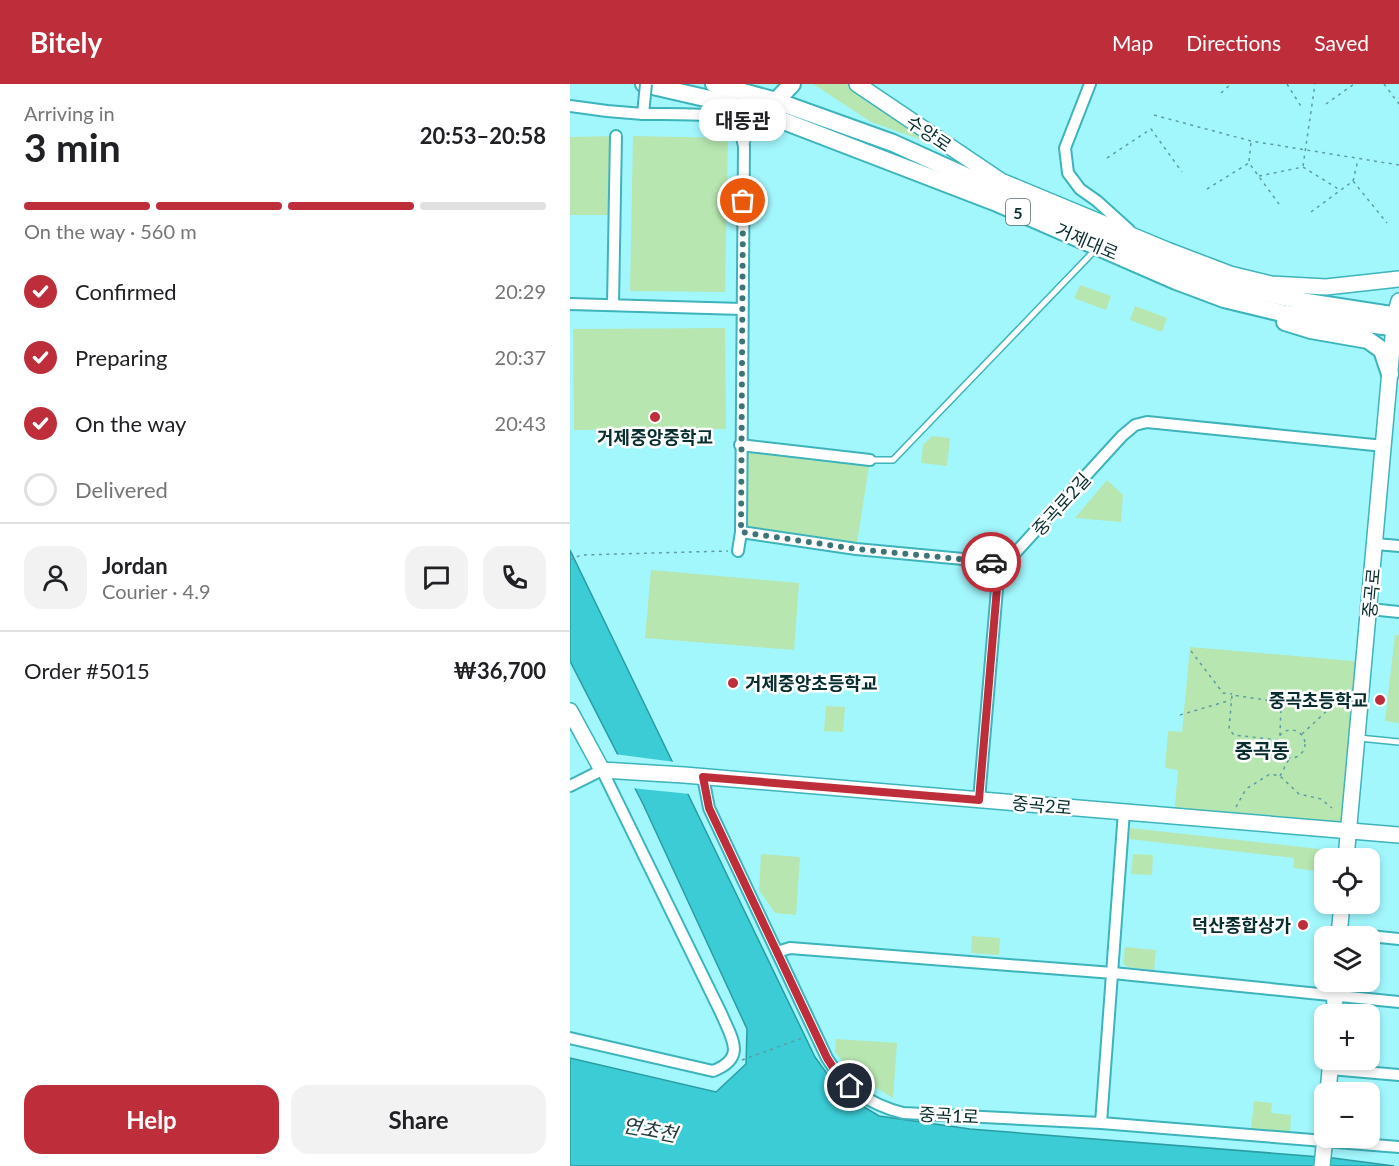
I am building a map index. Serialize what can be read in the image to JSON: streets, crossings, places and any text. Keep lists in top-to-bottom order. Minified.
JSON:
{"streets":{"main road":["5","거제대로"],"street":["수양로","중곡로2길","중곡로","중곡2로","중곡1로"]},"crossings":[["수양로","거제대로"],["거제대로","중곡로"],["중곡로2길","중곡로"],["중곡로","중곡2로"],["중곡2로","중곡1로"]],"districts":["중곡동"],"water":["연초천"],"places":["대동관","거제중앙중학교","거제중앙초등학교","중곡초등학교","덕산종합상가"],"page":{"header":"Bitely","nav":["Map","Directions","Saved"],"heading":["3 min","Arriving in","20:53–20:58"],"panel":["Jordan","Courier · 4.9","Order #5015","₩36,700"],"bubble":"대동관","bar":"On the way · 560 m","list":[["Confirmed","20:29"],["Preparing","20:37"],["On the way","20:43"],"Delivered"],"map_buttons":["+","−"],"buttons":["Help","Share"]}}
